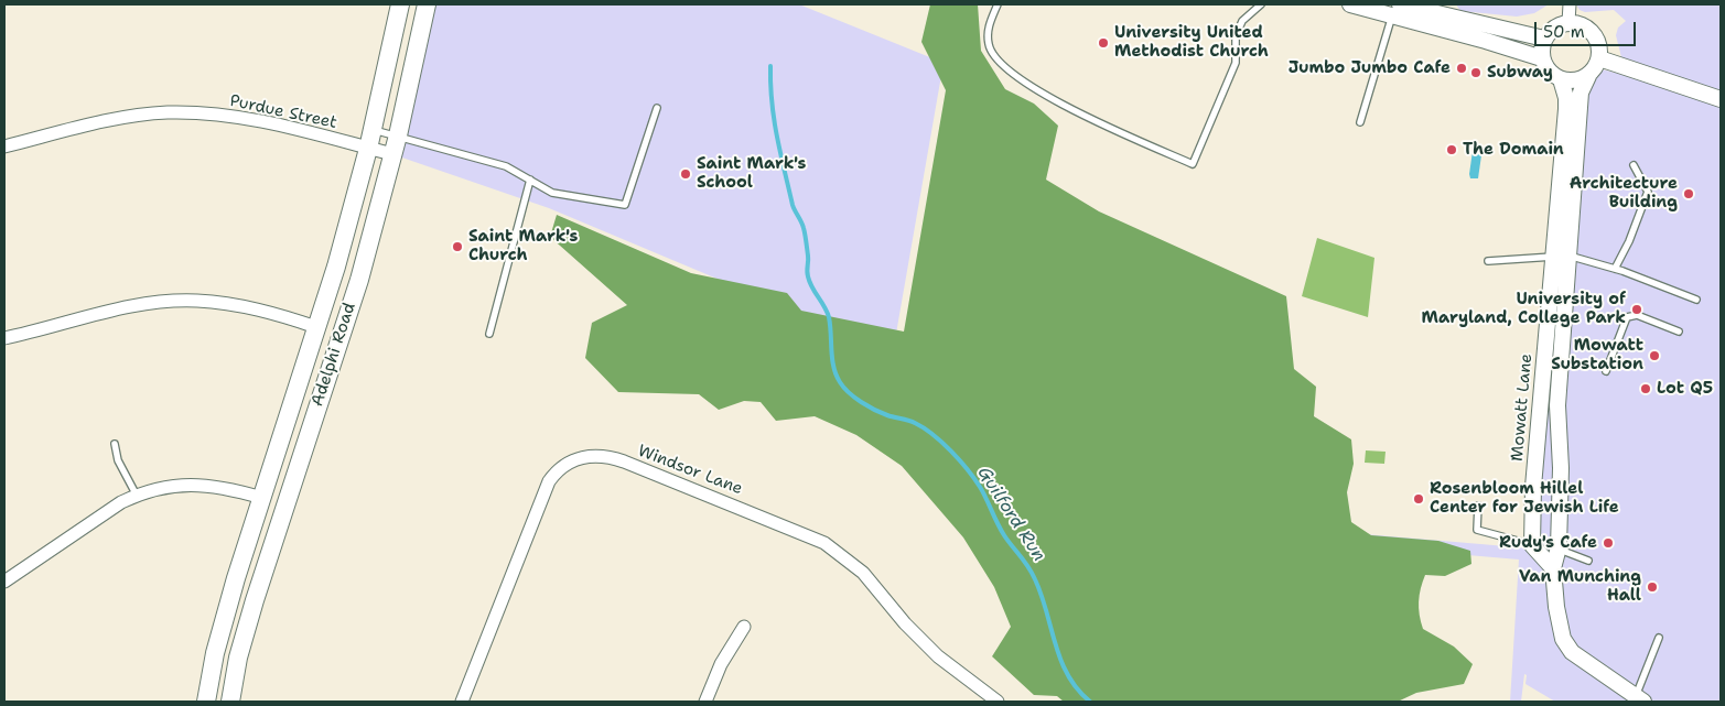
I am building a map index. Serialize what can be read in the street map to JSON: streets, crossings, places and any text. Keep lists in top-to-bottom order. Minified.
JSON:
{"streets":{"main road":["Adelphi Road"],"street":["Purdue Street","Mowatt Lane","Windsor Lane"]},"crossings":[["Purdue Street","Adelphi Road"]],"water":["Guilford Run"],"places":["University United Methodist Church","Jumbo Jumbo Cafe","Subway","The Domain","Saint Mark's School","Architecture Building","Saint Mark's Church","University of Maryland, College Park","Mowatt Substation","Lot Q5","Rosenbloom Hillel Center for Jewish Life","Rudy's Cafe","Van Munching Hall"],"scale_bar":"50 m"}
